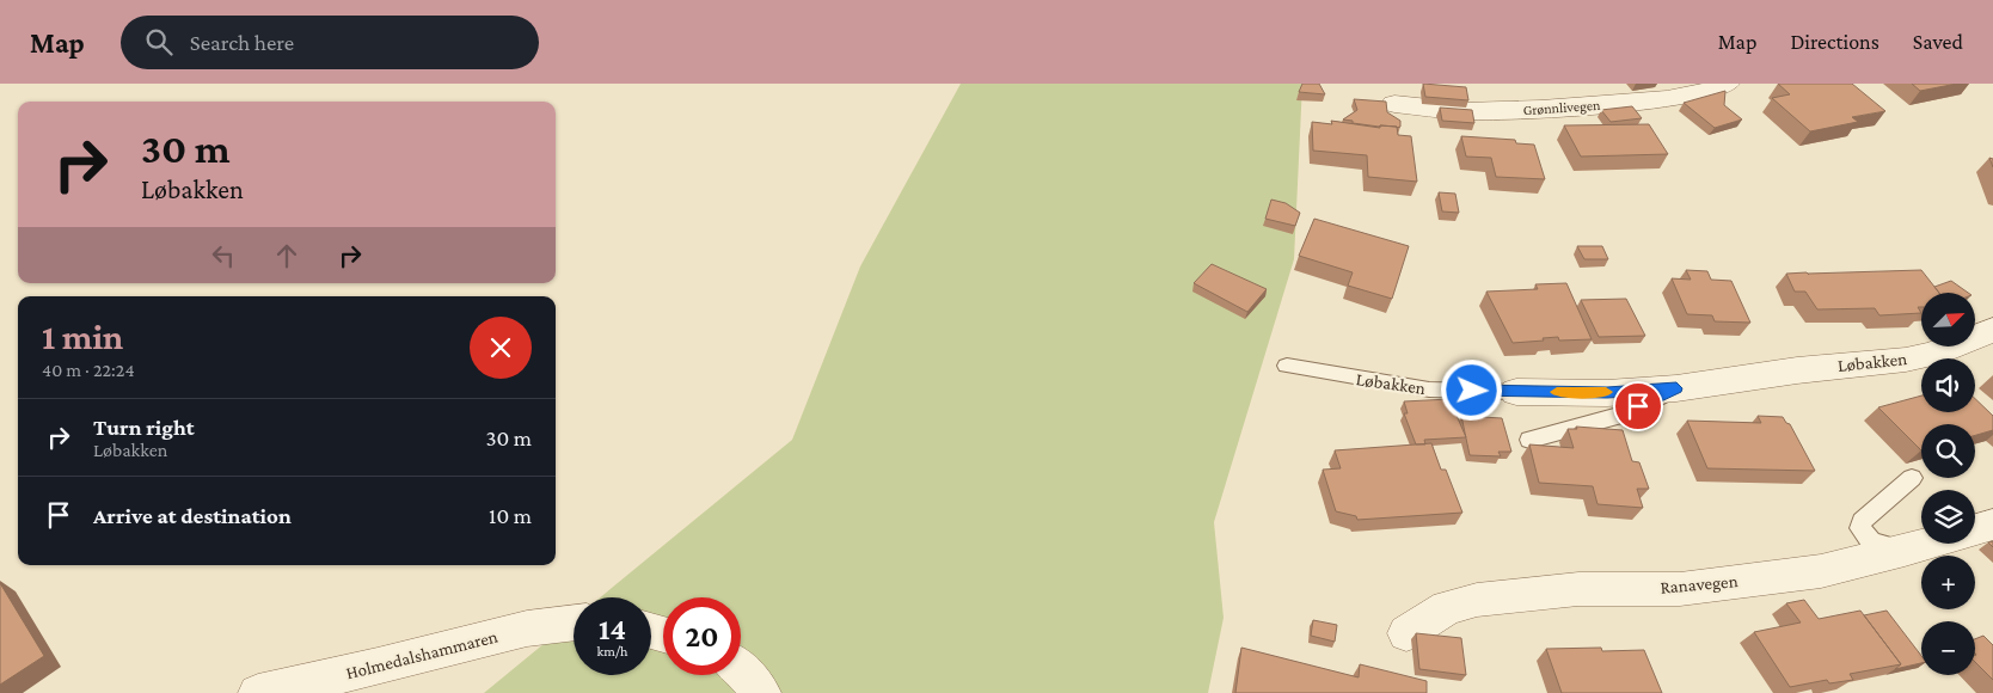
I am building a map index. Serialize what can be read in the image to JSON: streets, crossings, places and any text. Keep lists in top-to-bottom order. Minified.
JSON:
{"streets":{"street":["Grønnlivegen","Løbakken","Ranavegen","Holmedalshammaren"]},"north":"top right","page":{"header":"Map","search":"Search here","nav":["Map","Directions","Saved"],"turn":["30 m","Løbakken"],"map_buttons":["+","−"],"heading":["1 min","40 m · 22:24"],"list":[{"name":"Turn right","note":"Løbakken","value":"30 m"},{"name":"Arrive at destination","value":"10 m"}],"speed":"14 km/h","limit":"20"}}
